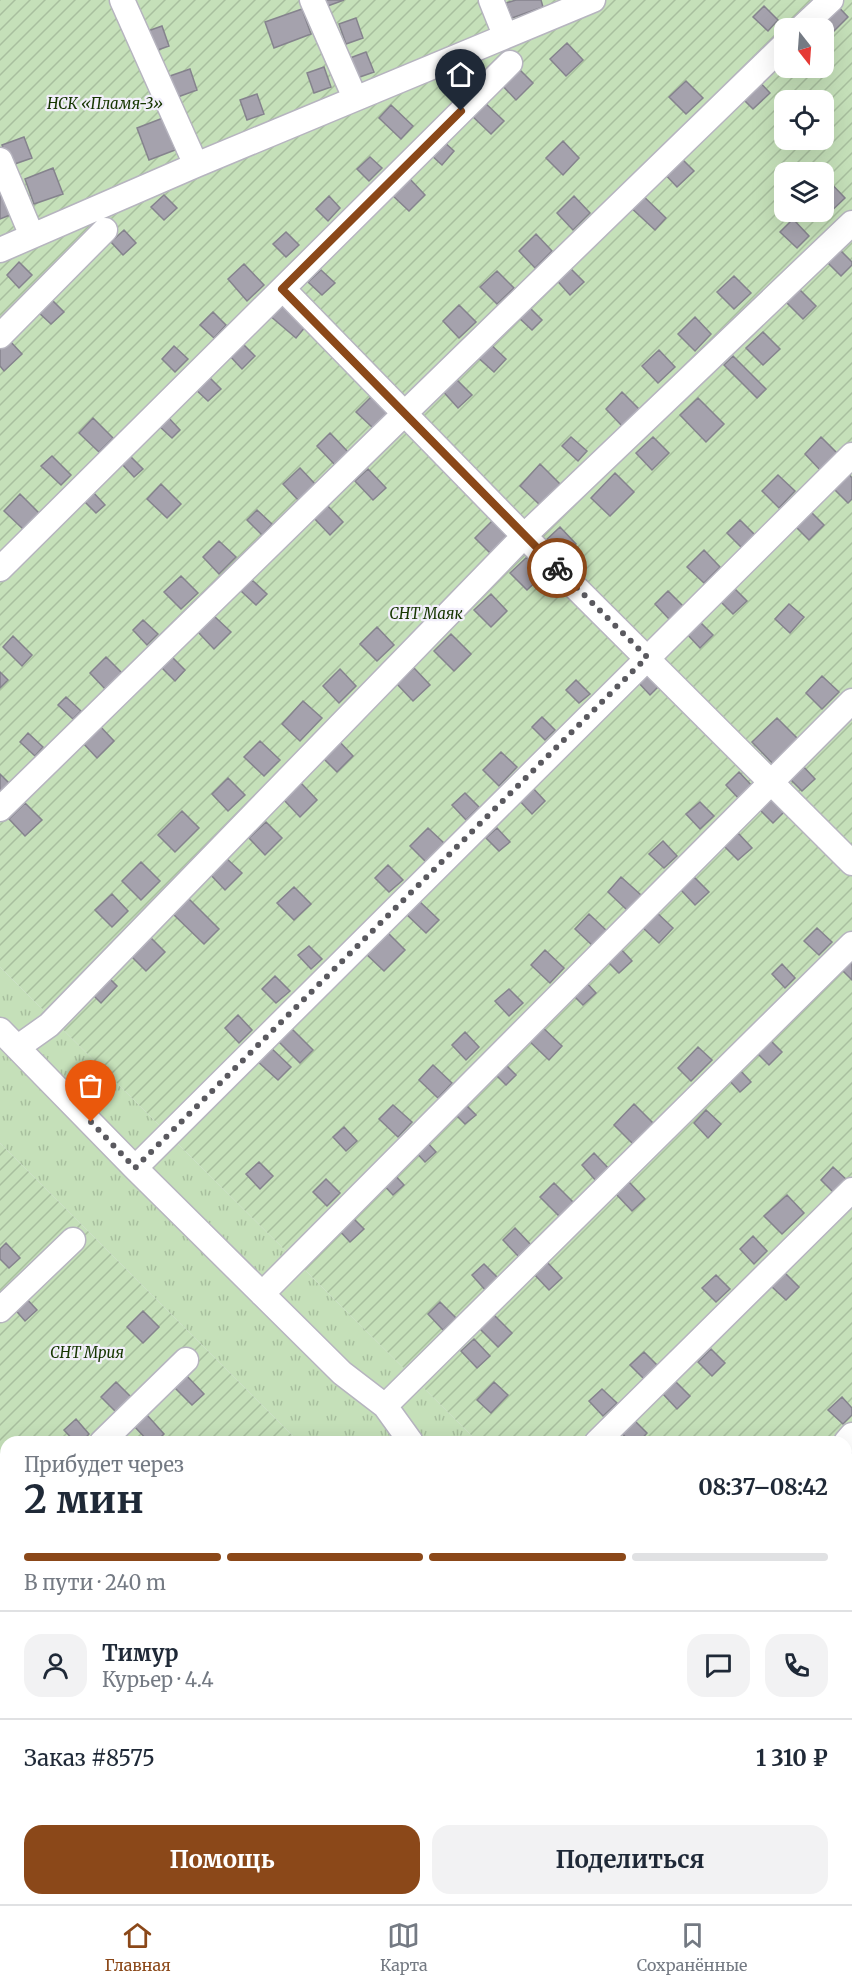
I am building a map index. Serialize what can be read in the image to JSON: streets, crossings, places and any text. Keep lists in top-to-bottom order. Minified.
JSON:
{"parks":["НСК «Пламя-3»","СНТ Маяк","СНТ Мрия"],"north":"bottom","page":{"heading":["2 мин","Прибудет через","08:37–08:42"],"panel":["Тимур","Курьер · 4.4","Заказ #8575","1 310 ₽"],"bar":"В пути · 240 m","buttons":["Помощь","Поделиться"],"tabs":["Главная","Карта","Сохранённые"]}}
